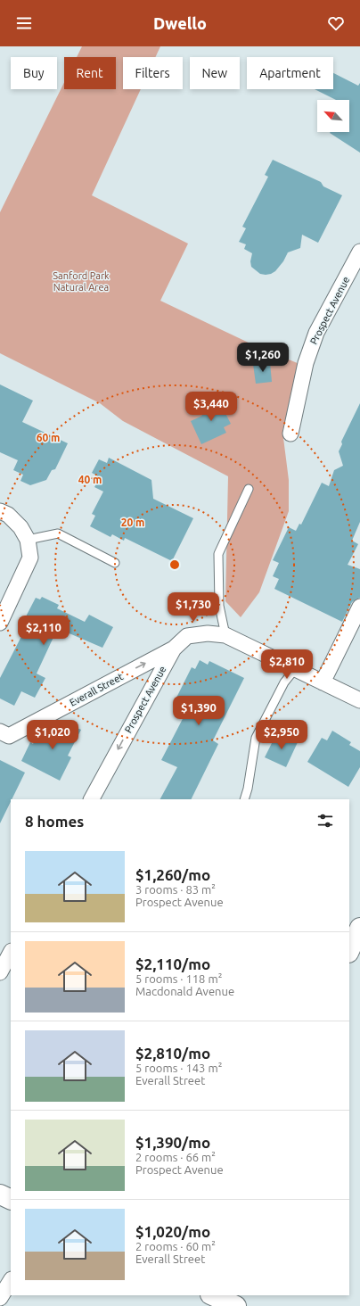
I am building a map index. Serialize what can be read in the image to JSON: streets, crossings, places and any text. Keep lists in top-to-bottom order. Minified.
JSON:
{"streets":{"street":["Prospect Avenue","Everall Street"]},"crossings":[["Prospect Avenue","Everall Street"]],"one_way":["Prospect Avenue","Everall Street"],"parks":["Sanford Park Natural Area"],"north":"top left","page":{"header":"Dwello","chip":["Buy","Rent","Filters","New","Apartment"],"price":["$1,260","$3,440","$1,730","$2,110","$2,810","$1,390","$1,020","$2,950"],"heading":"8 homes","list":[{"name":"$1,260/mo","note":"3 rooms · 83 m² · Prospect Avenue"},{"name":"$2,110/mo","note":"5 rooms · 118 m² · Macdonald Avenue"},{"name":"$2,810/mo","note":"5 rooms · 143 m² · Everall Street"},{"name":"$1,390/mo","note":"2 rooms · 66 m² · Prospect Avenue"},{"name":"$1,020/mo","note":"2 rooms · 60 m² · Everall Street"}]},"rings":["60 m","40 m","20 m"]}
